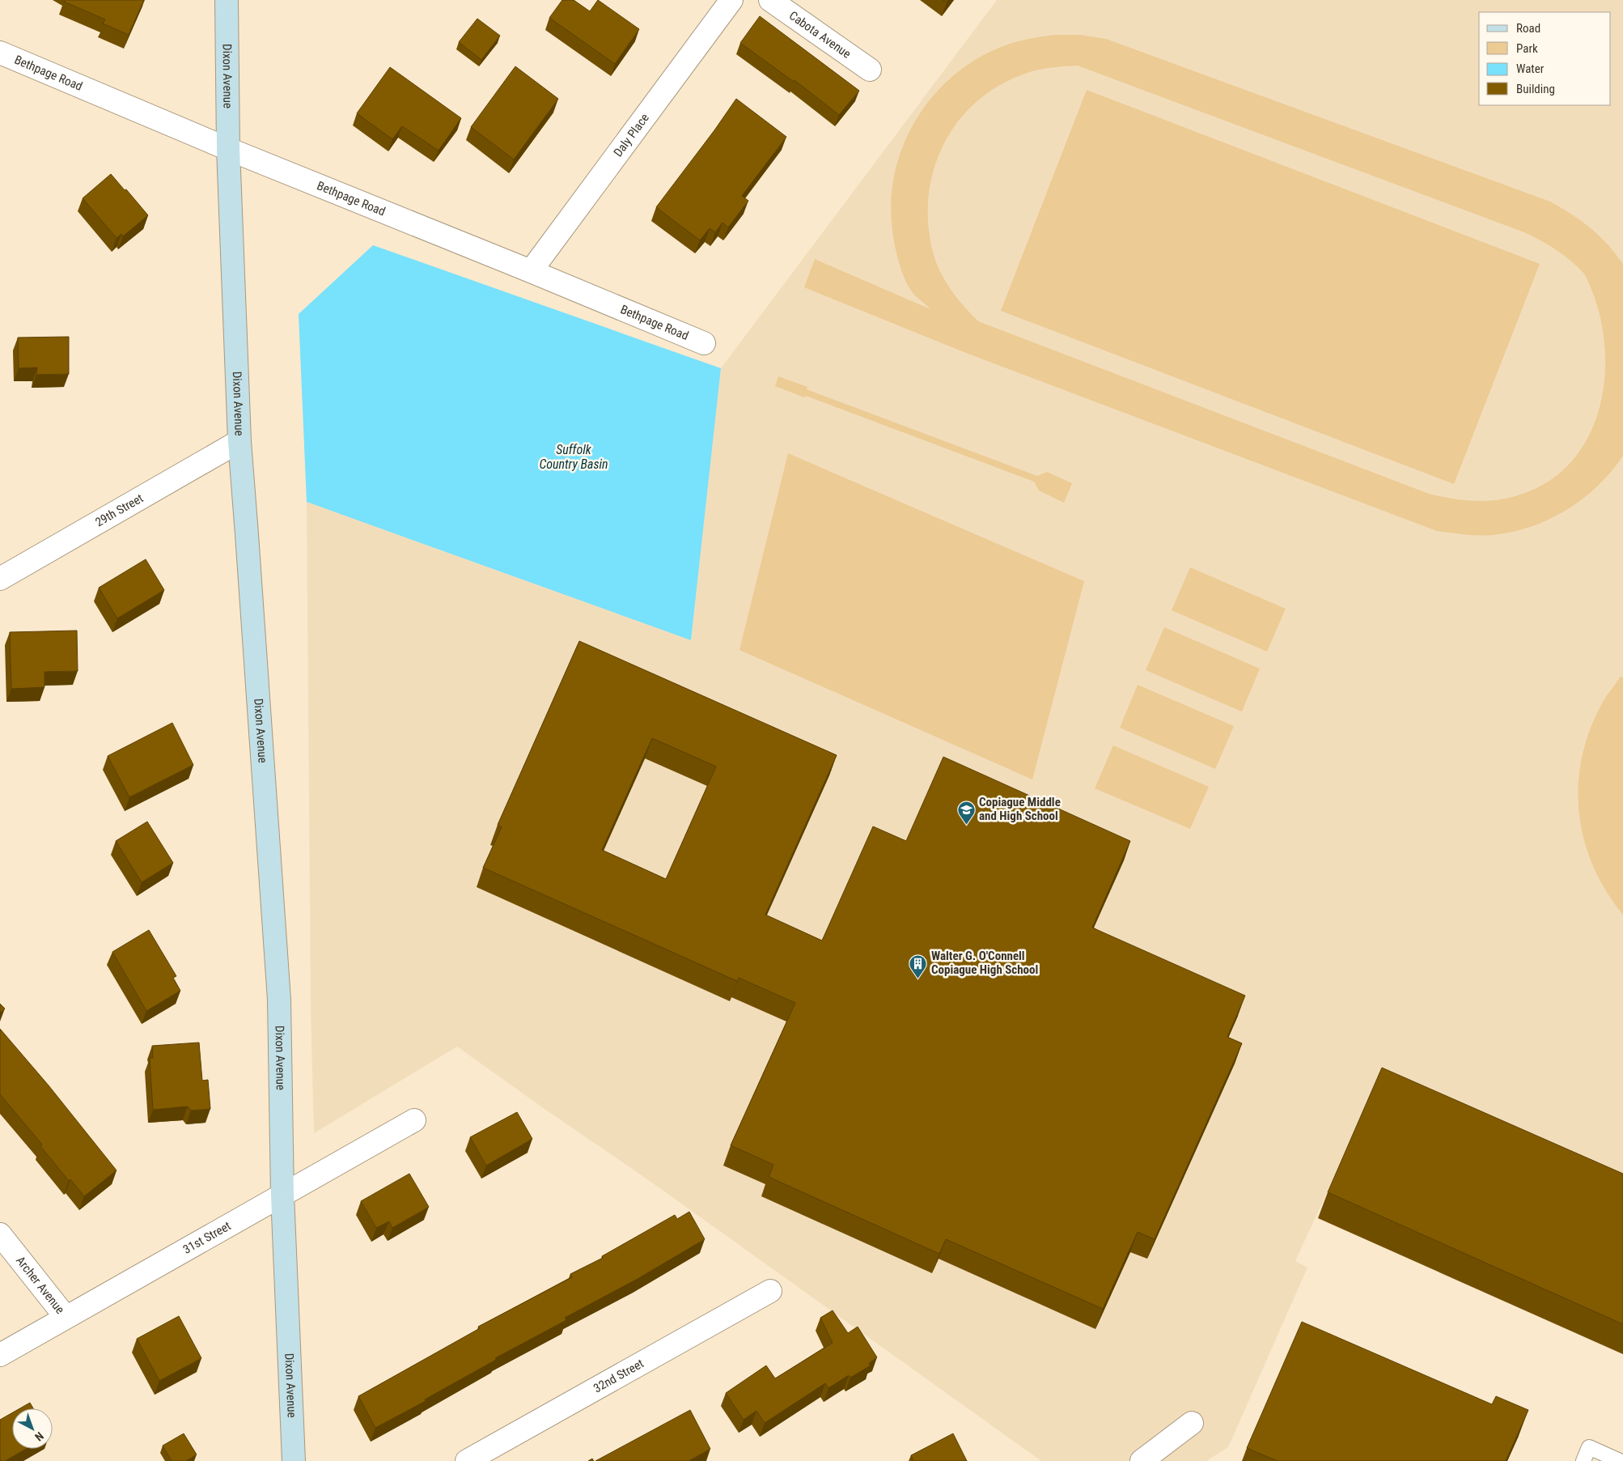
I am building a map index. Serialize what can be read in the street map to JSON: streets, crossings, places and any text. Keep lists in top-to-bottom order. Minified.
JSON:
{"streets":{"main road":["Dixon Avenue"],"street":["Cabota Avenue","Bethpage Road","Daly Place","29th Street","31st Street","Archer Avenue","32nd Street"]},"crossings":[["Bethpage Road","Dixon Avenue"],["Bethpage Road","Daly Place"],["Dixon Avenue","29th Street"],["Dixon Avenue","31st Street"],["31st Street","Archer Avenue"]],"water":["Suffolk Country Basin"],"places":{"school or university":["Copiague Middle and High School"],"building":["Walter G. O'Connell Copiague High School"]},"legend":["Road","Park","Water","Building"],"north":"bottom right"}
